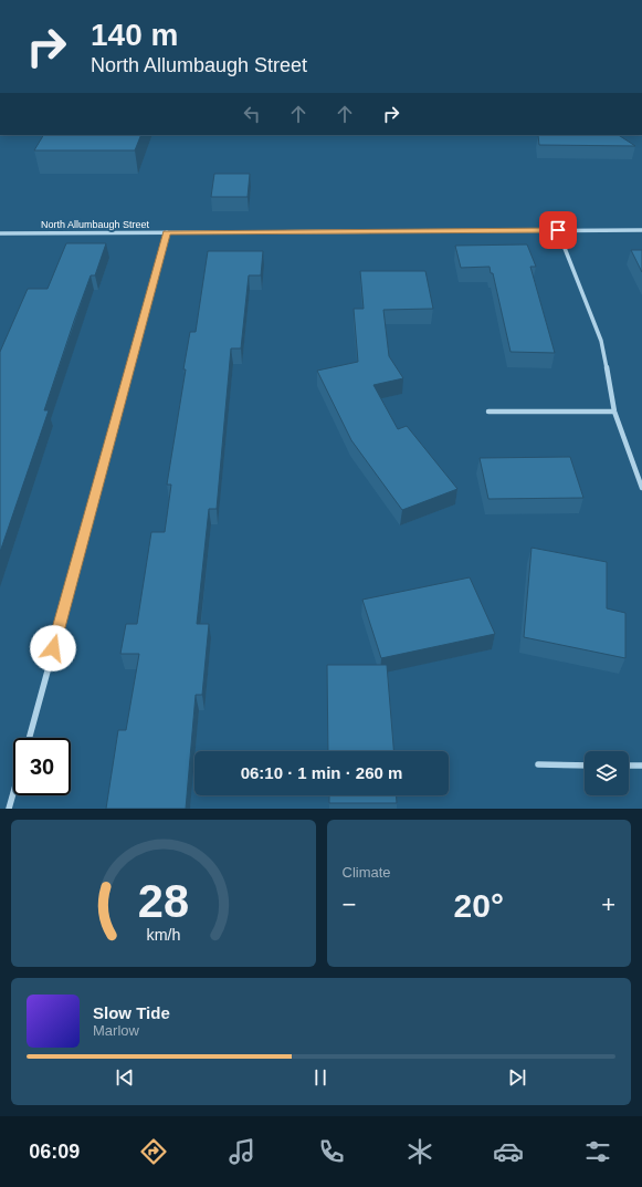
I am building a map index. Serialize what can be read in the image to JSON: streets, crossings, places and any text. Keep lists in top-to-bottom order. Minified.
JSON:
{"streets":{"street":["North Allumbaugh Street"]},"page":{"turn":["140 m","North Allumbaugh Street"],"limit":"30","trip":"06:10 · 1 min · 260 m","tile":"Climate","heat":["−","20°","+"],"song":["Slow Tide","Marlow"],"tabs":"06:09","gauge":["28","km/h"]}}
